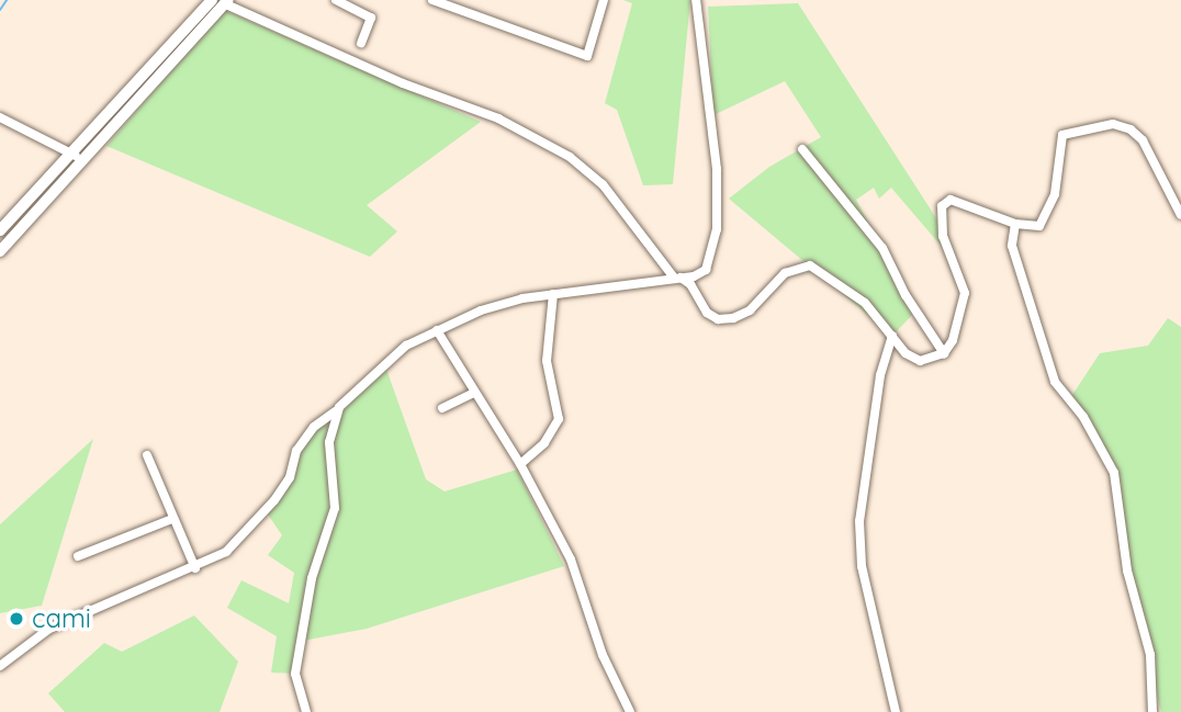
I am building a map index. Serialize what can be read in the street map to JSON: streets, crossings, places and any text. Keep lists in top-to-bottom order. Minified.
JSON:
{"places":["cami"]}
